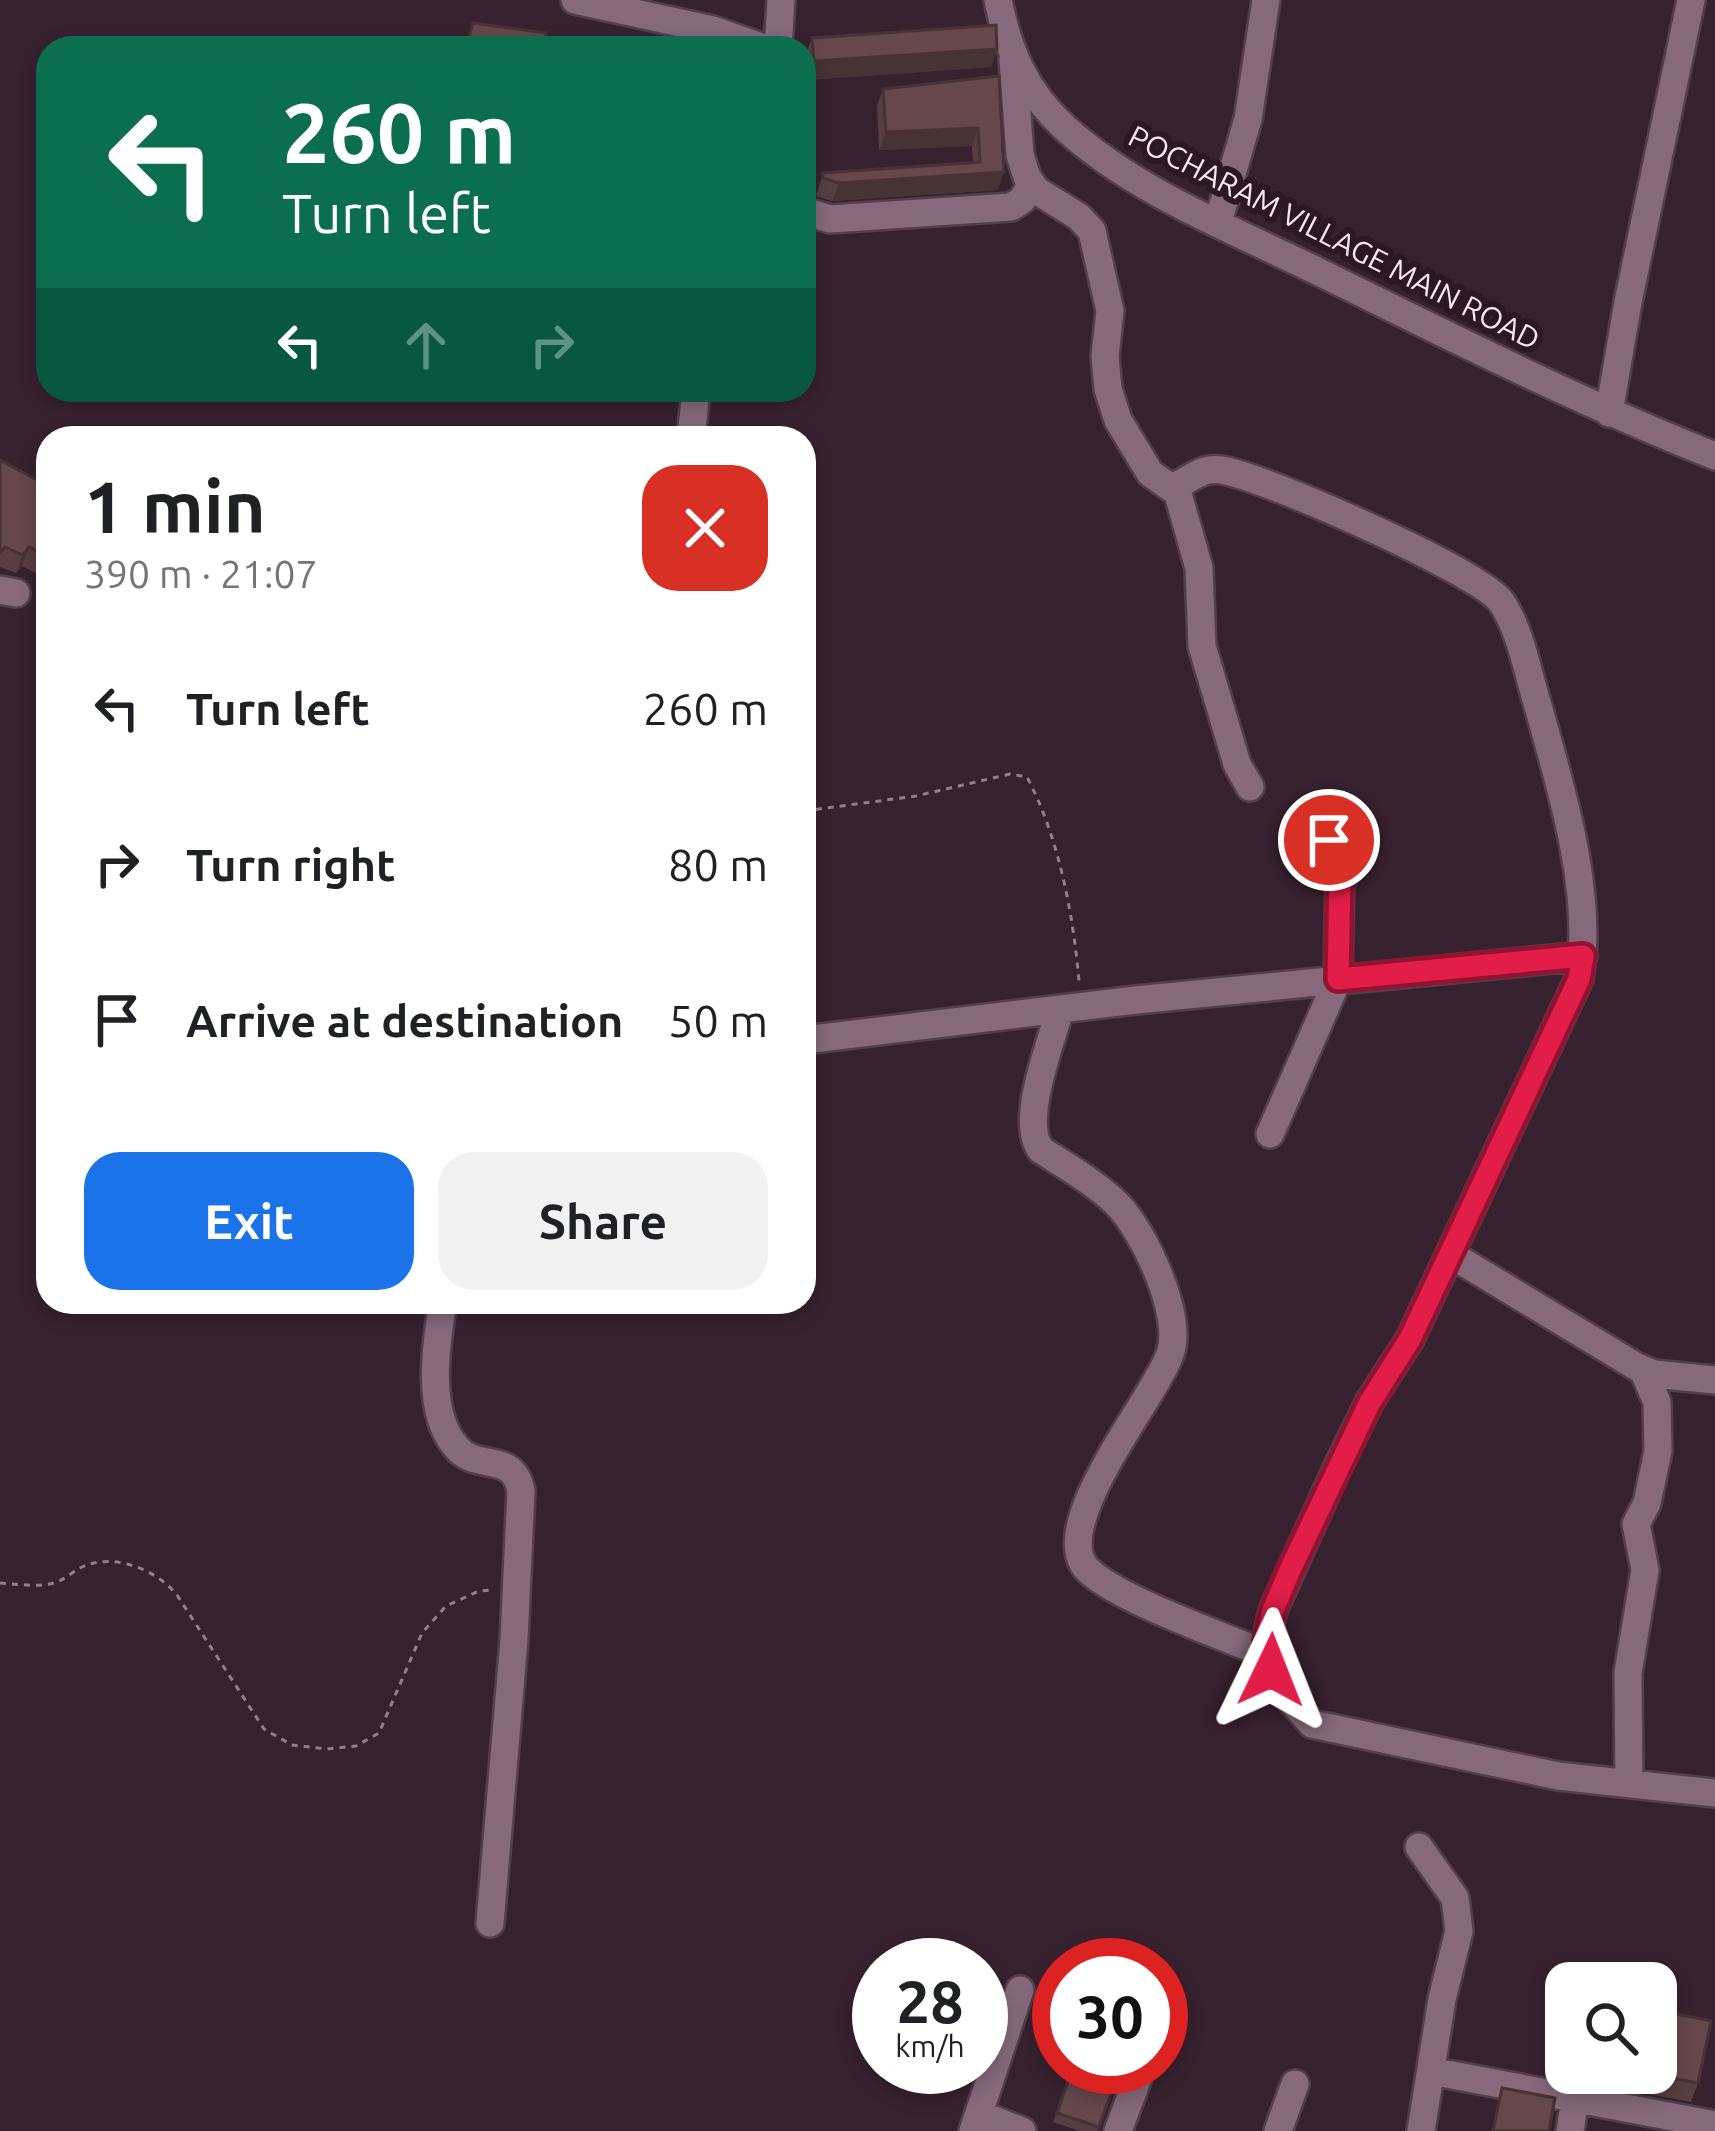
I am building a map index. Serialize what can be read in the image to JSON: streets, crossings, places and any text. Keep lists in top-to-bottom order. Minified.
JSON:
{"streets":{"street":["POCHARAM VILLAGE MAIN ROAD"]},"page":{"turn":["260 m","Turn left"],"heading":["1 min","390 m · 21:07"],"list":[{"name":"Turn left","value":"260 m"},{"name":"Turn right","value":"80 m"},{"name":"Arrive at destination","value":"50 m"}],"buttons":["Exit","Share"],"speed":"28 km/h","limit":"30"}}
